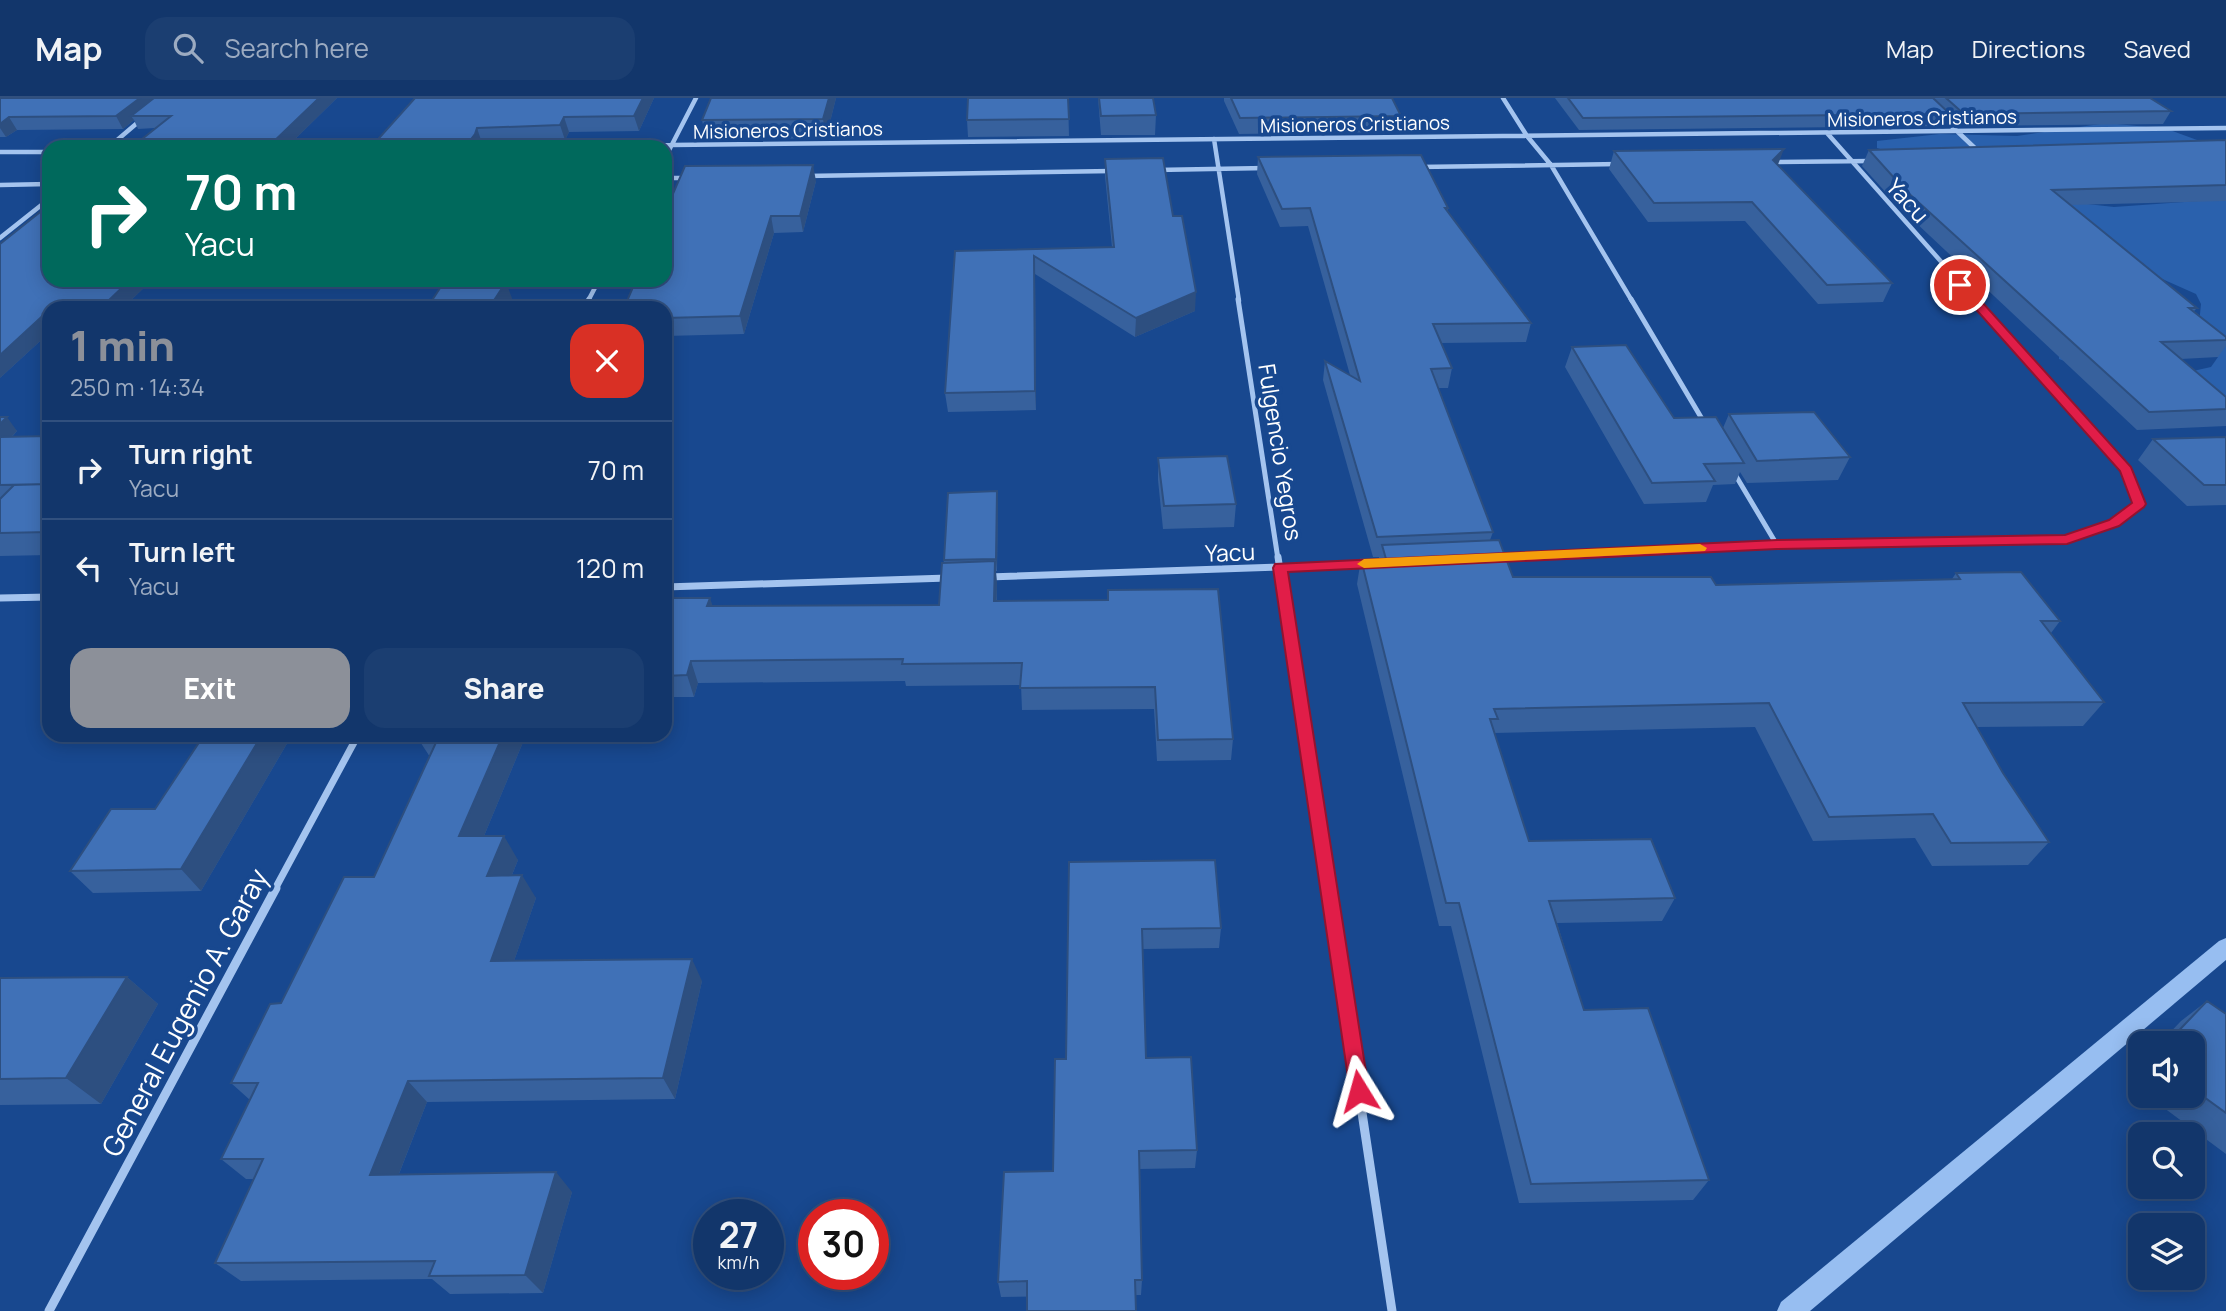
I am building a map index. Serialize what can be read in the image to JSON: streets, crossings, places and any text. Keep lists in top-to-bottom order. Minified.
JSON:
{"streets":{"street":["Misioneros Cristianos","Yacu","Fulgencio Yegros","General Eugenio A. Garay"]},"crossings":[["Misioneros Cristianos","Yacu"],["Misioneros Cristianos","Fulgencio Yegros"],["Yacu","Fulgencio Yegros"]],"page":{"header":"Map","search":"Search here","nav":["Map","Directions","Saved"],"turn":["70 m","Yacu"],"heading":["1 min","250 m · 14:34"],"list":[{"name":"Turn right","note":"Yacu","value":"70 m"},{"name":"Turn left","note":"Yacu","value":"120 m"}],"buttons":["Exit","Share"],"speed":"27 km/h","limit":"30"}}
